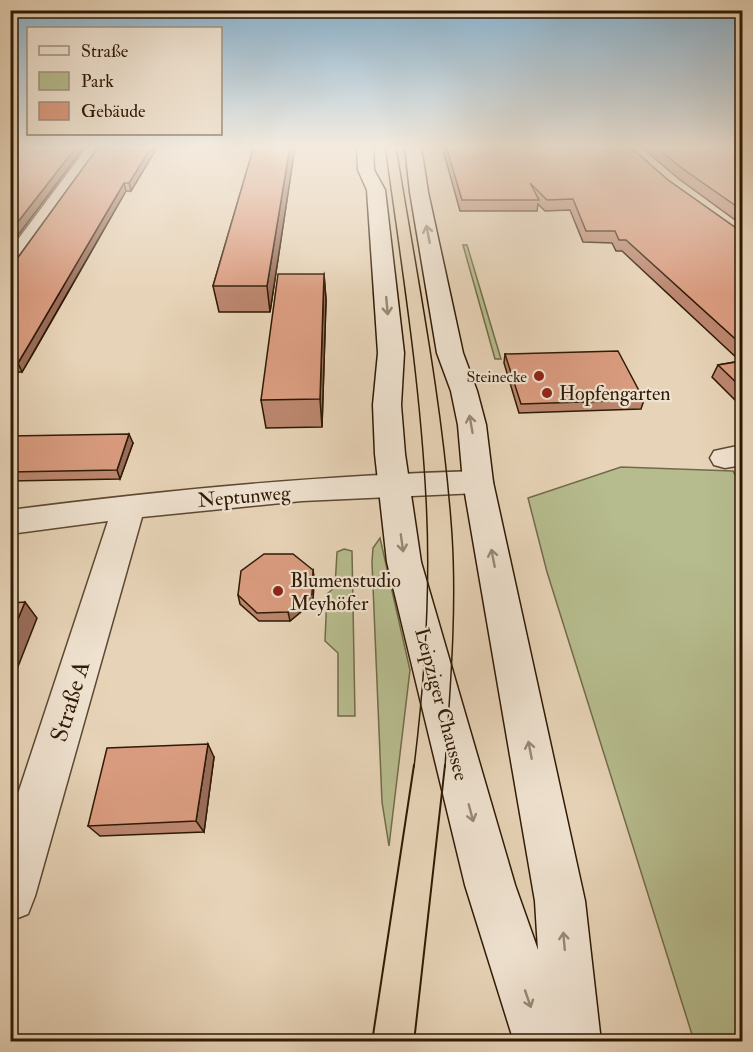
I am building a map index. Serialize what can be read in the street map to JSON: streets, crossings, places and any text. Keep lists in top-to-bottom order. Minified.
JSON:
{"streets":{"main road":["Neptunweg","Straße A","Leipziger Chaussee"]},"crossings":[["Neptunweg","Straße A"],["Neptunweg","Leipziger Chaussee"]],"places":["Steinecke","Hopfengarten","Blumenstudio Meyhöfer"],"legend":["Straße","Park","Gebäude"]}
